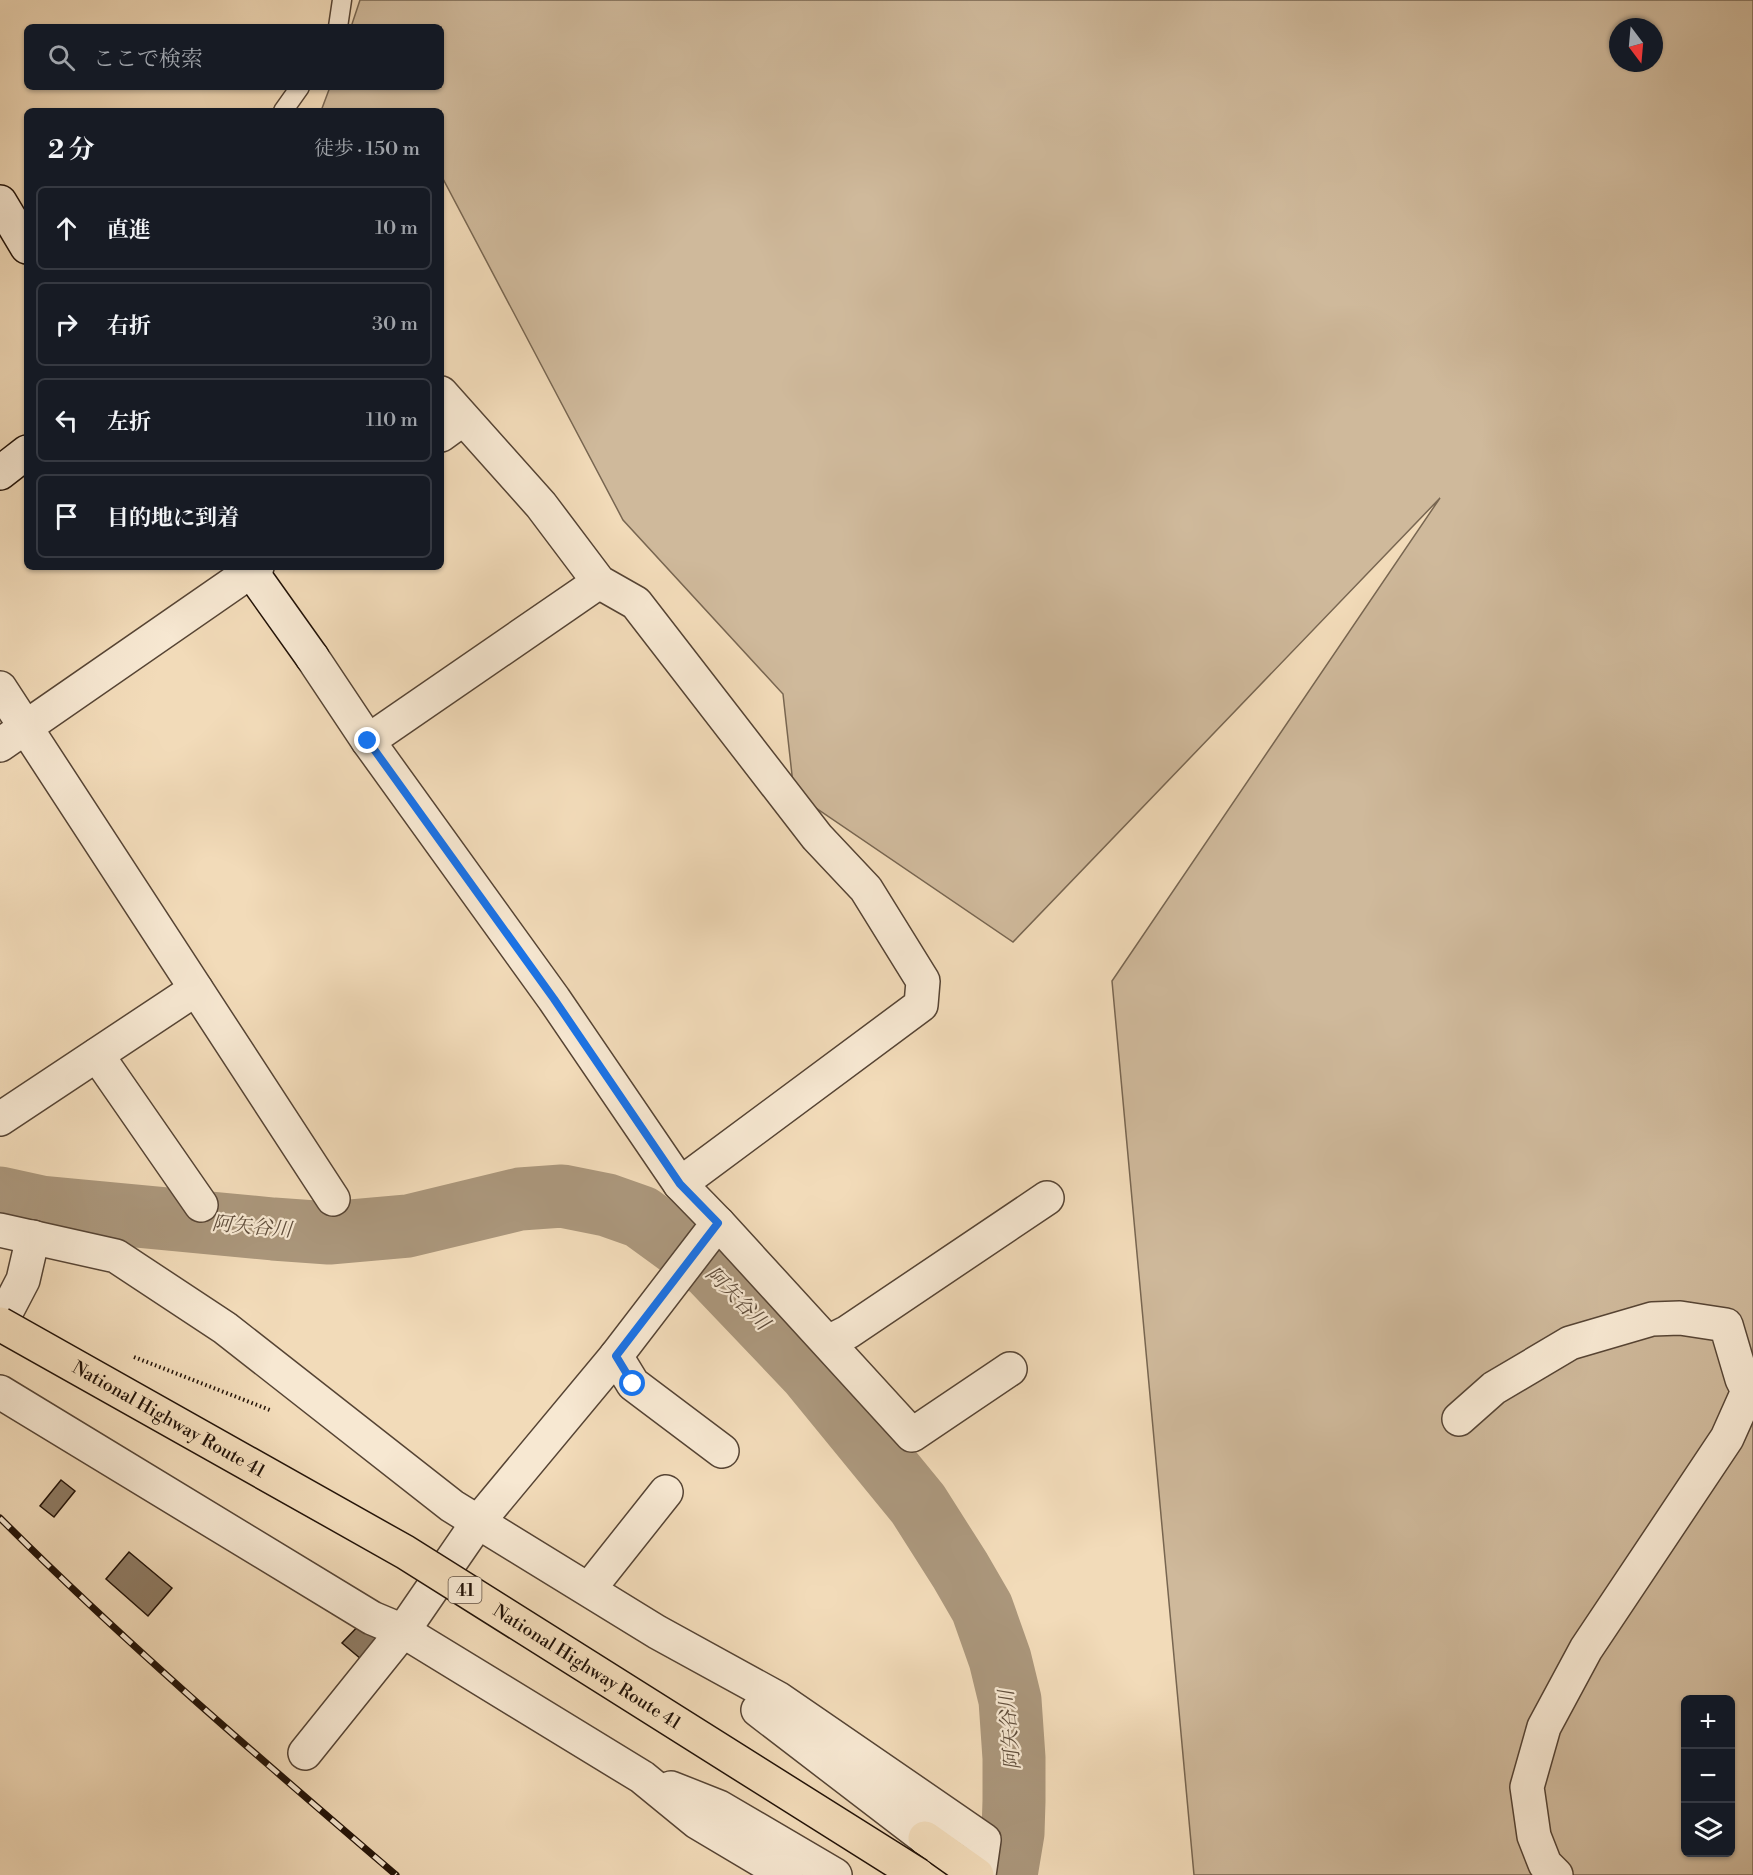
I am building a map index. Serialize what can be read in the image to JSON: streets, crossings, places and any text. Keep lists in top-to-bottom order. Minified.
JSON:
{"streets":{"highway":["National Highway Route 41","41"]},"water":["阿矢谷川"],"north":"bottom","page":{"search":"ここで検索","heading":["2 分","徒歩 · 150 m"],"list":[["直進","10 m"],["右折","30 m"],["左折","110 m"],"目的地に到着"],"map_buttons":["+","−"]}}
